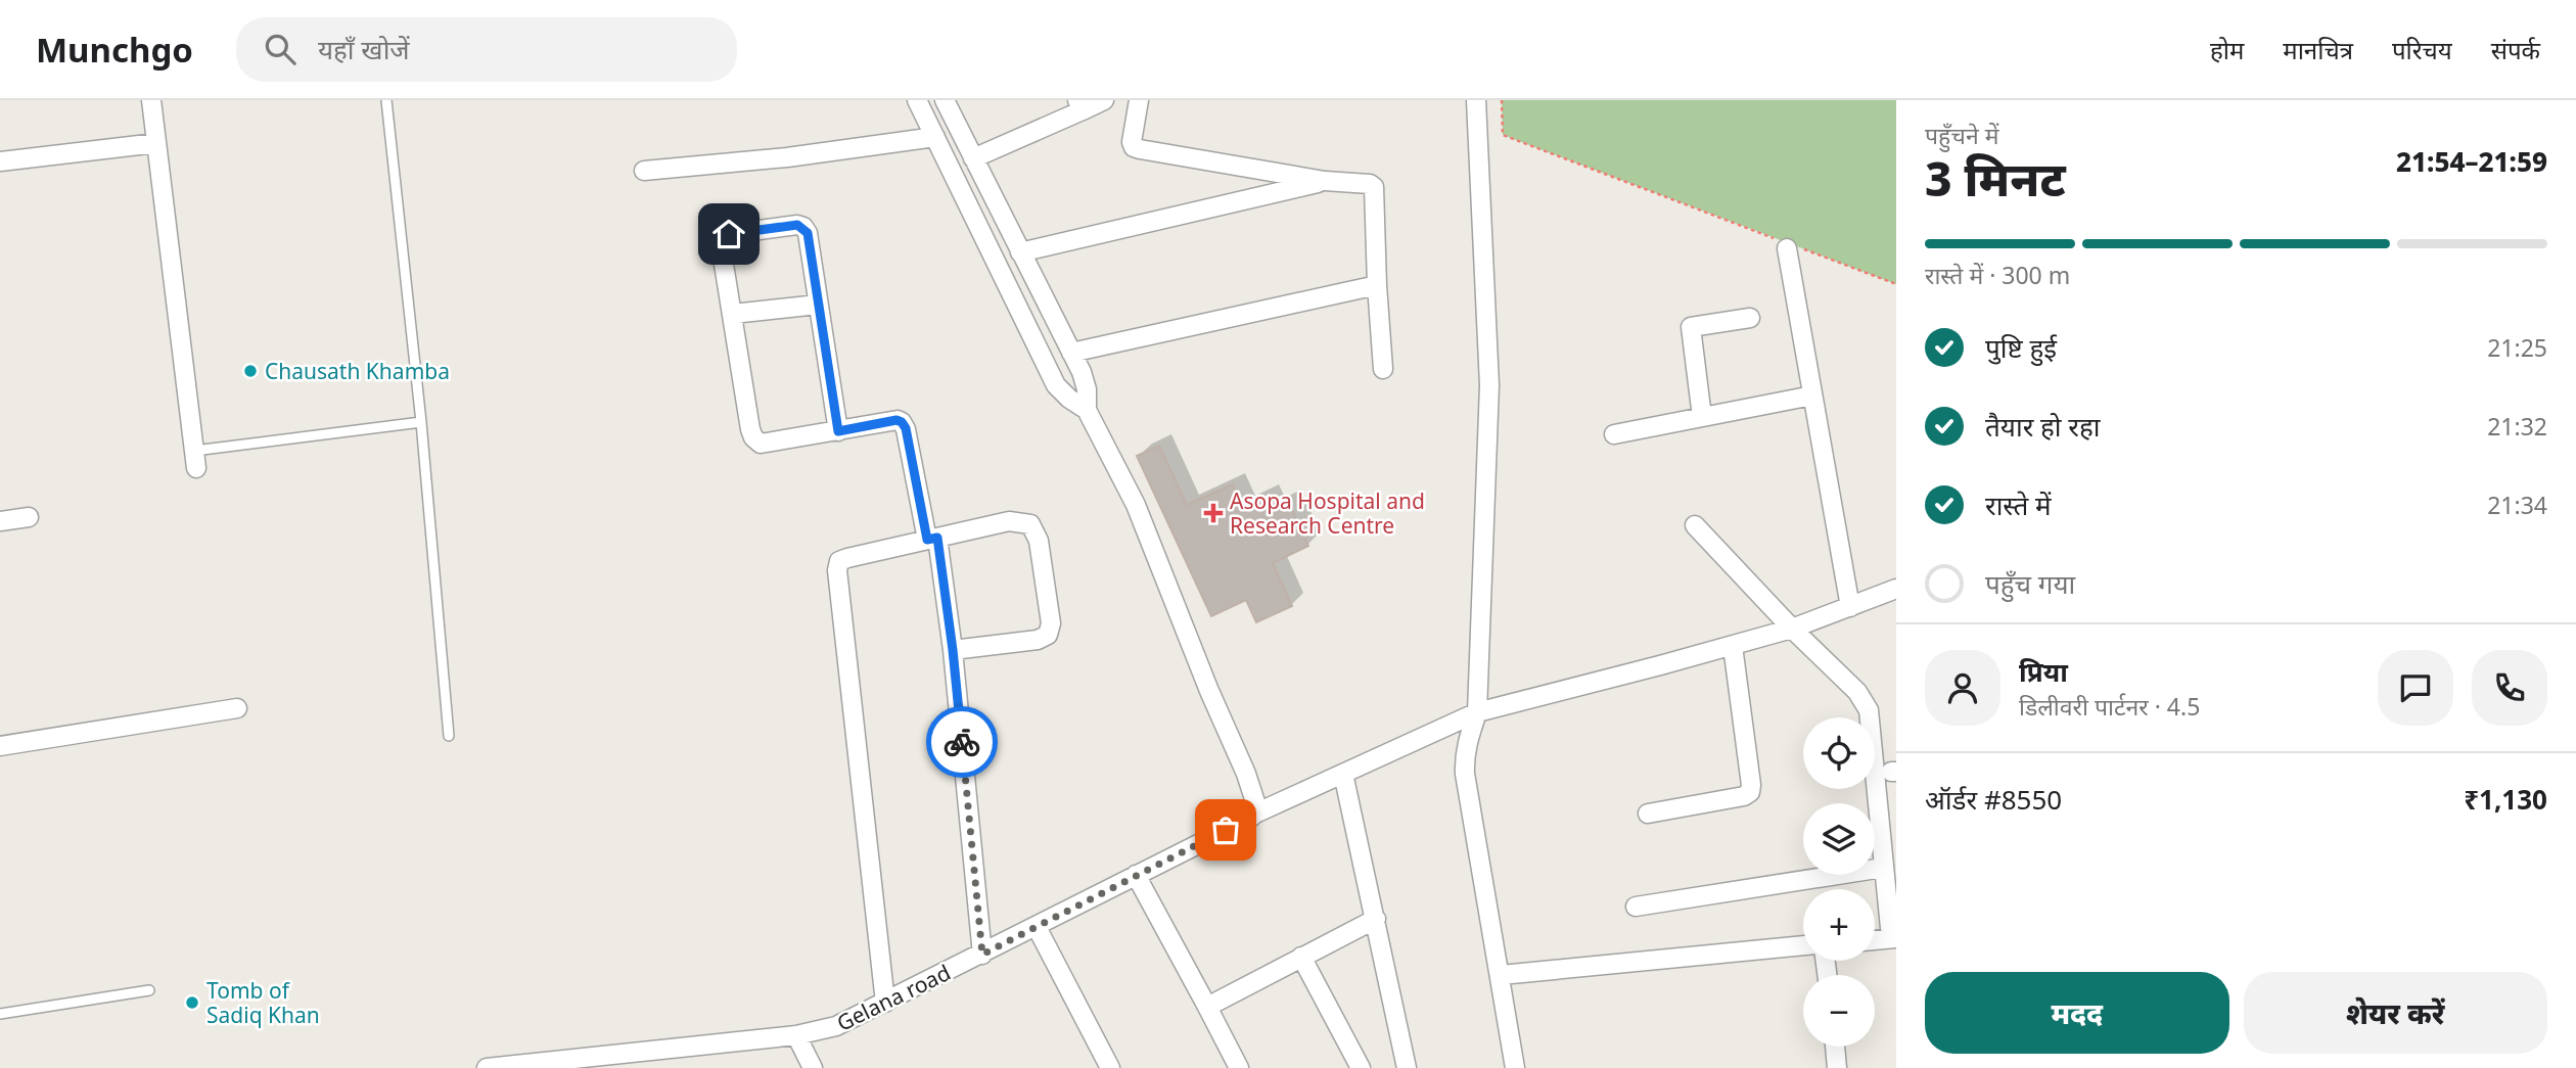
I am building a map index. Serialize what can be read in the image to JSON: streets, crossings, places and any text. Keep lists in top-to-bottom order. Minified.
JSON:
{"streets":{"street":["Gelana road"]},"places":{"other":["Chausath Khamba","Tomb of Sadiq Khan"],"health":["Asopa Hospital and Research Centre"]},"page":{"header":"Munchgo","search":"यहाँ खोजें","nav":["होम","मानचित्र","परिचय","संपर्क"],"heading":["3 मिनट","पहुँचने में","21:54–21:59"],"panel":["प्रिया","डिलीवरी पार्टनर · 4.5","ऑर्डर #8550","₹1,130"],"bar":"रास्ते में · 300 m","list":[["पुष्टि हुई","21:25"],["तैयार हो रहा","21:32"],["रास्ते में","21:34"],"पहुँच गया"],"map_buttons":["+","−"],"buttons":["मदद","शेयर करें"]}}
